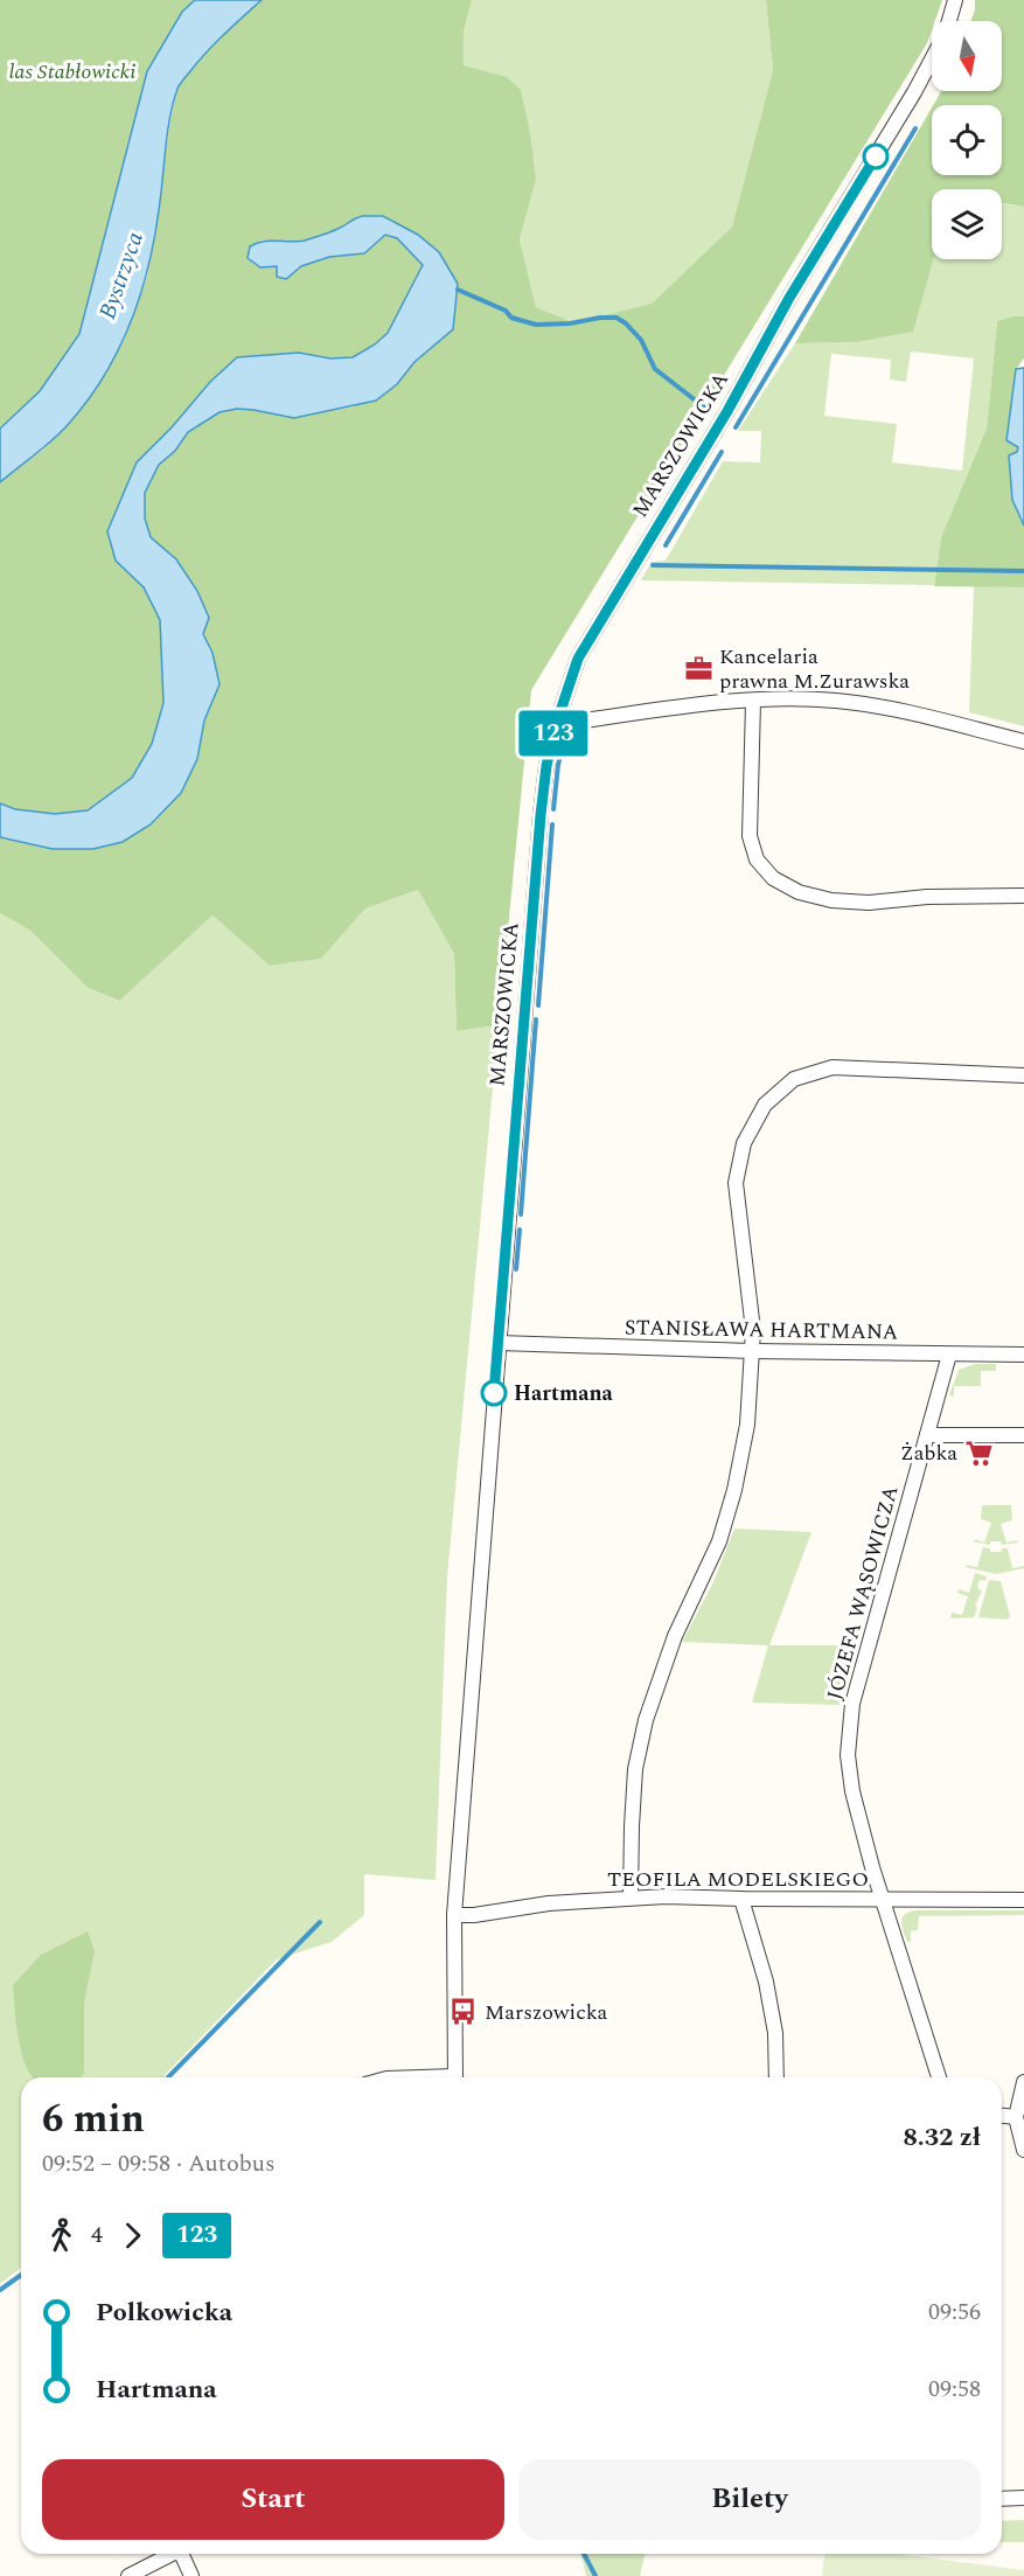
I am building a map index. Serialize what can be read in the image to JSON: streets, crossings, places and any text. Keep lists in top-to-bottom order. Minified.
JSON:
{"streets":{"street":["MARSZOWICKA","STANISŁAWA HARTMANA","JÓZEFA WĄSOWICZA","TEOFILA MODELSKIEGO"]},"crossings":[["MARSZOWICKA","STANISŁAWA HARTMANA"],["MARSZOWICKA","TEOFILA MODELSKIEGO"],["STANISŁAWA HARTMANA","JÓZEFA WĄSOWICZA"],["JÓZEFA WĄSOWICZA","TEOFILA MODELSKIEGO"]],"water":["Bystrzyca"],"parks":["las Stabłowicki"],"places":{"office":["Kancelaria prawna M.Zurawska"],"other":["Hartmana"],"supermarket":["Żabka"],"bus stop":["Marszowicka"]},"lines":["bus line 123"],"north":"bottom","page":{"on_map":"123","heading":["6 min","09:52 – 09:58 · Autobus","8.32 zł"],"legs":["4","123"],"list":[{"name":"Polkowicka","value":"09:56"},{"name":"Hartmana","value":"09:58"}],"buttons":["Start","Bilety"]}}
